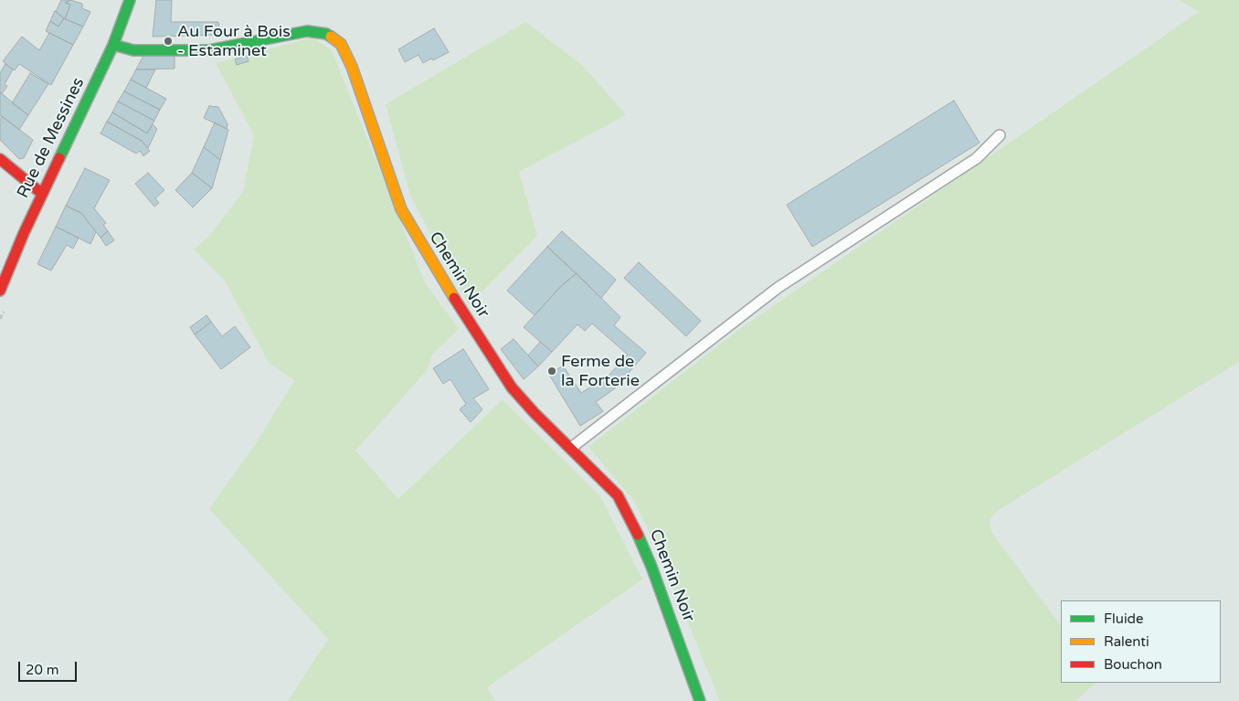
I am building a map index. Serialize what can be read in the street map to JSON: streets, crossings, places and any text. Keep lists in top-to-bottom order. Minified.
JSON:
{"streets":{"street":["Rue de Messines","Chemin Noir"]},"crossings":[["Rue de Messines","Chemin Noir"]],"places":["Au Four à Bois - Estaminet","Ferme de la Forterie"],"legend":["Fluide","Ralenti","Bouchon"],"scale_bar":"20 m"}
